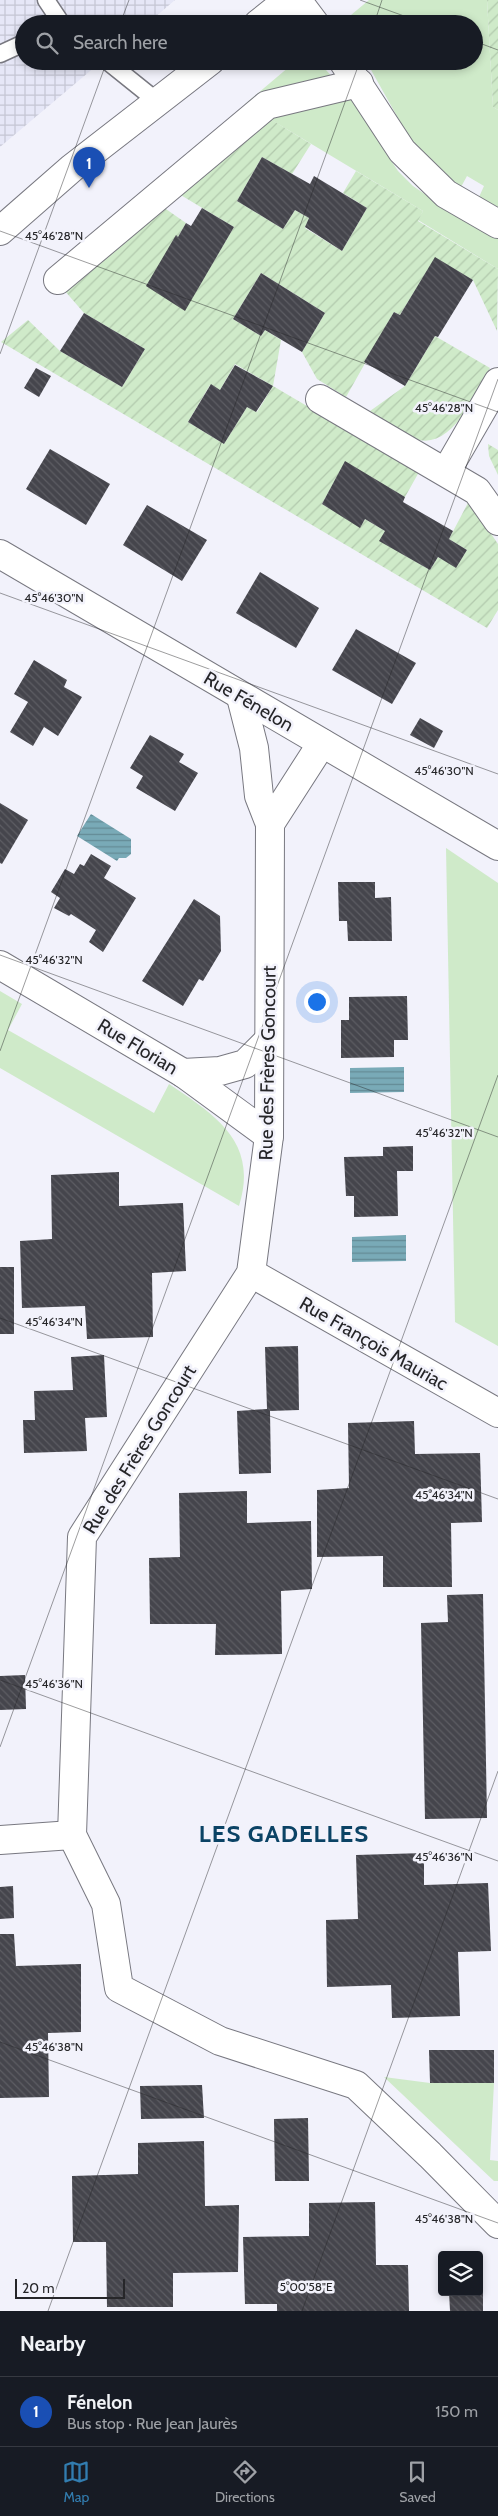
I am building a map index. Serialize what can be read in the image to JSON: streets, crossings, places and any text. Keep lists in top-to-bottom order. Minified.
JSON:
{"streets":{"street":["Rue Fénelon","Rue Florian","Rue des Frères Goncourt","Rue François Mauriac"]},"crossings":[["Rue Florian","Rue des Frères Goncourt"],["Rue des Frères Goncourt","Rue François Mauriac"]],"districts":["LES GADELLES"],"scale_bar":"20 m","page":{"search":"Search here","pins":"1","scale":"20 m","heading":"Nearby","list":[{"mark":"1","name":"Fénelon","note":"Bus stop · Rue Jean Jaurès","value":"150 m"}],"nav":["Map","Directions","Saved"]},"coordinates":["45°46'28\"N","45°46'30\"N","45°46'32\"N","45°46'34\"N","45°46'36\"N","45°46'38\"N","5°00'58\"E"]}
